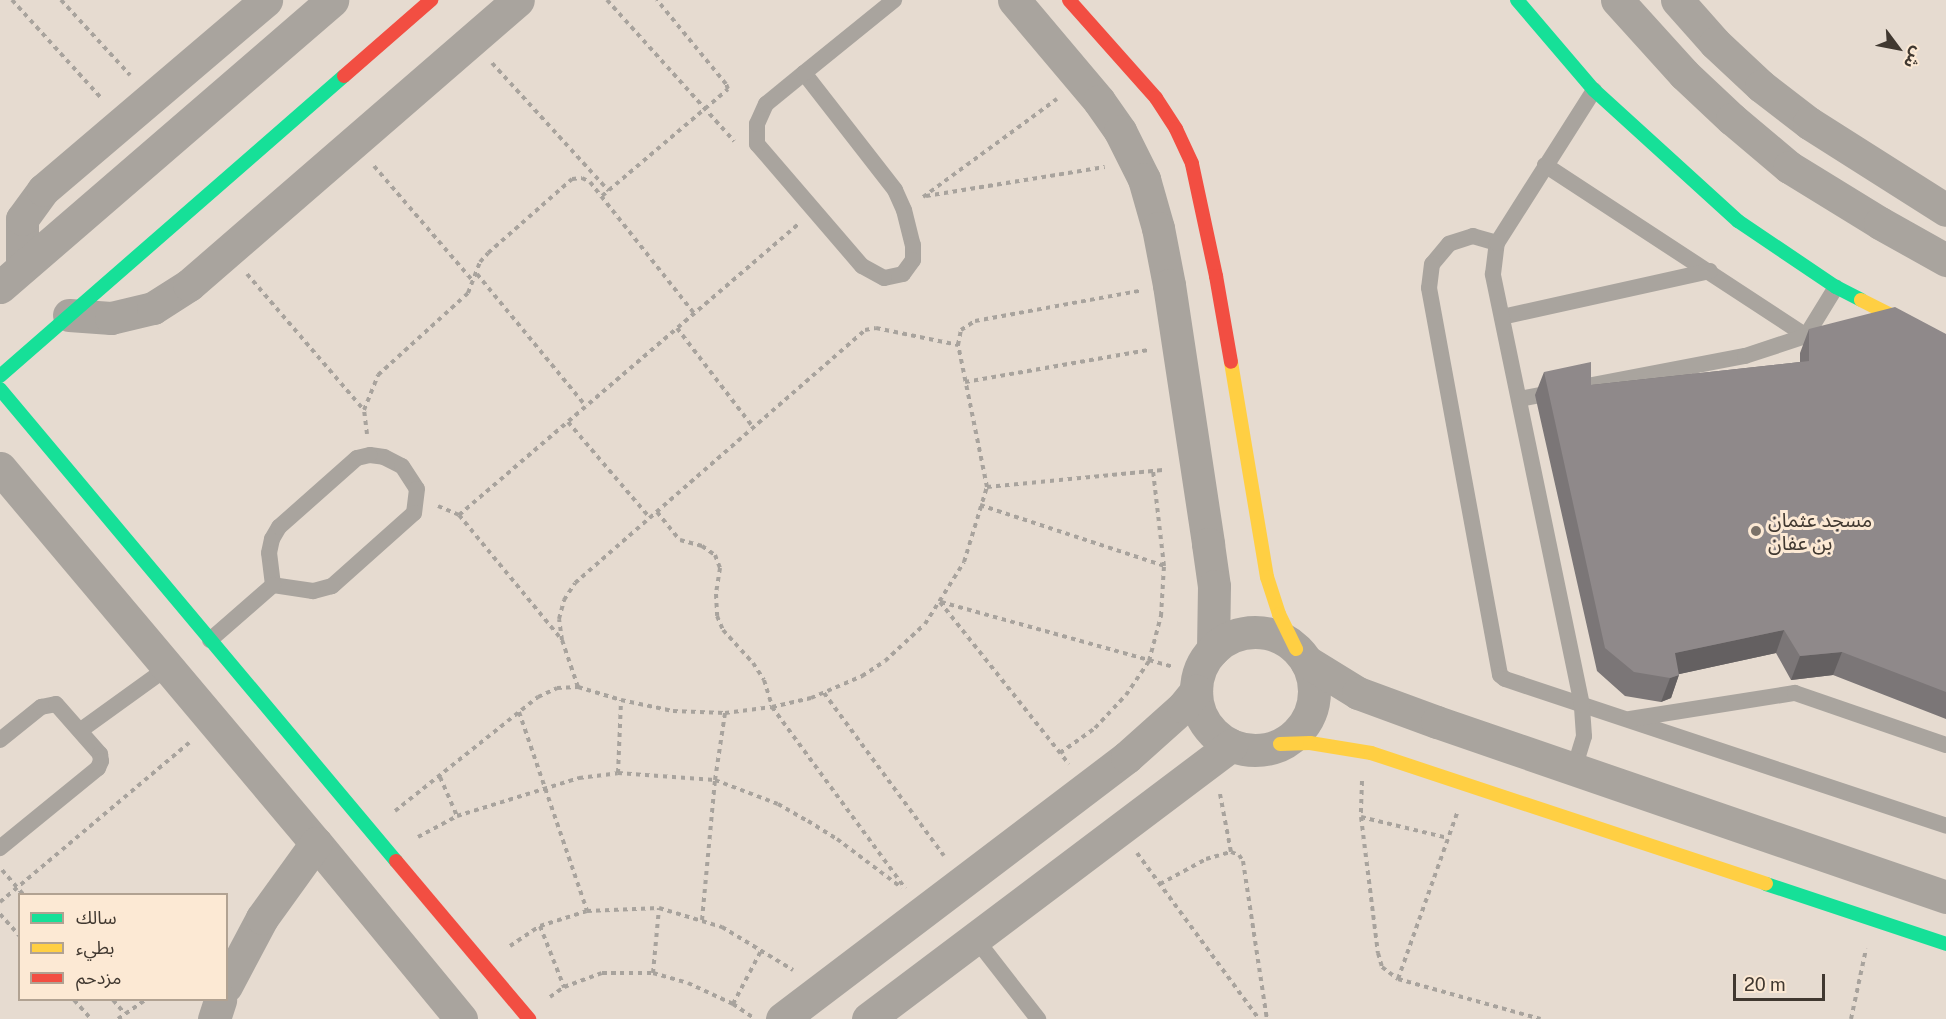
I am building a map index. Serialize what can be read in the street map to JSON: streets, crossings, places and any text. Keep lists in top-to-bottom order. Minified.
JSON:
{"places":["مسجد عثمان بن عفان"],"legend":["سالك","بطيء","مزدحم"],"scale_bar":"20 m","north":"bottom right"}
